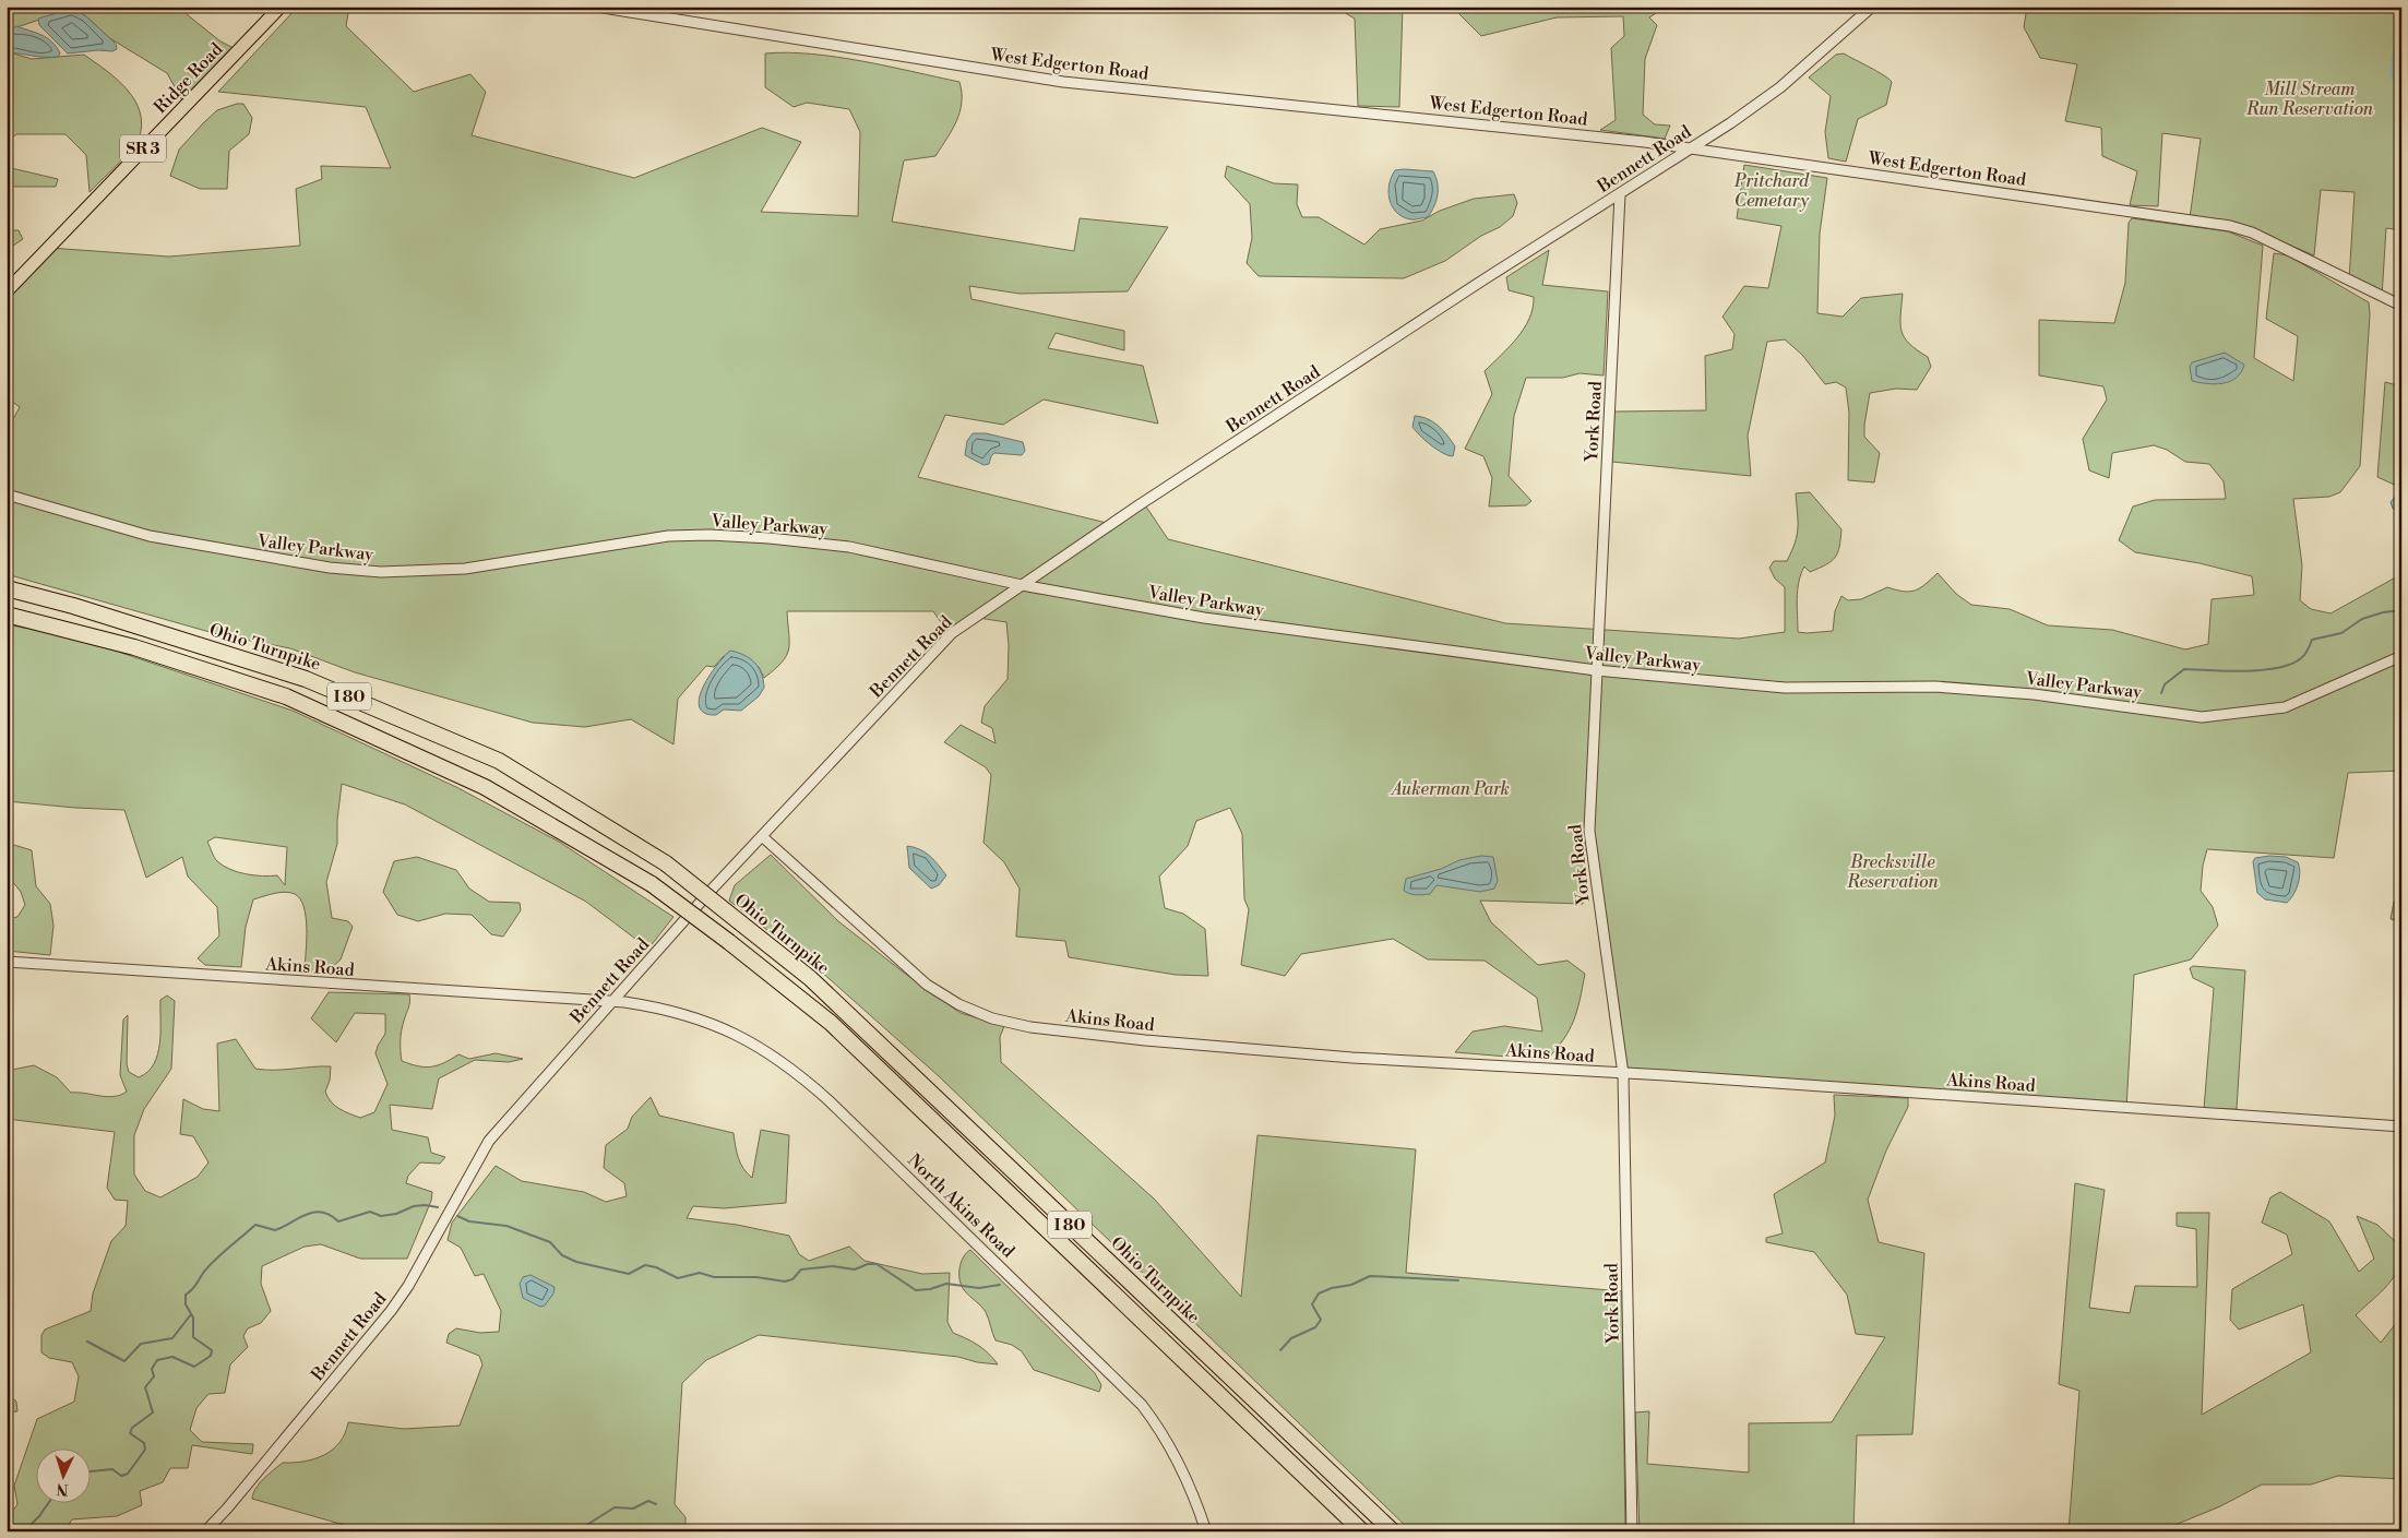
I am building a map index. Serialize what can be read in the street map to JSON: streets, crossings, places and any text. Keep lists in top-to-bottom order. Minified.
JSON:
{"streets":{"highway":["Ohio Turnpike","I 80"],"main road":["Ridge Road","SR 3"],"street":["West Edgerton Road","Bennett Road","York Road","Valley Parkway","Akins Road","North Akins Road"]},"crossings":[["West Edgerton Road","Bennett Road"],["Bennett Road","York Road"],["Bennett Road","Valley Parkway"],["Bennett Road","Akins Road"],["Bennett Road","North Akins Road"],["York Road","Valley Parkway"],["York Road","Akins Road"],["Akins Road","North Akins Road"]],"parks":["Mill Stream Run Reservation","Pritchard Cemetary","Aukerman Park","Brecksville Reservation"],"north":"bottom"}
